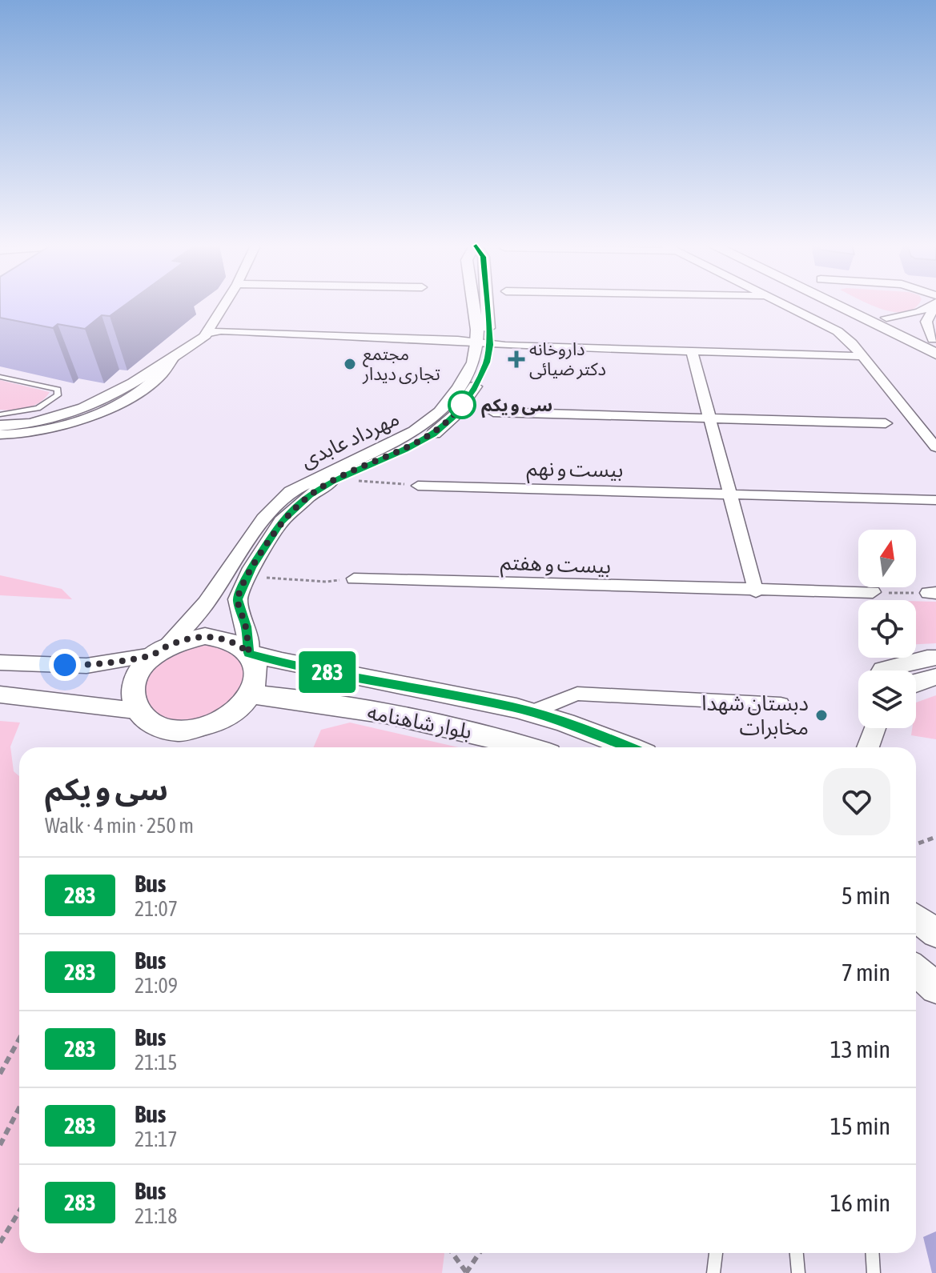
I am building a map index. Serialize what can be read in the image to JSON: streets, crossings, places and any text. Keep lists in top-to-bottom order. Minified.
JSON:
{"streets":{"main road":["بلوار شاهنامه"],"street":["مهرداد عابدی","بیست و نهم","بیست و هفتم"]},"crossings":[["مهرداد عابدی","بلوار شاهنامه"]],"places":{"health":["داروخانه دکتر ضیائی"],"other":["مجتمع تجاری دیدار","سی و یکم","دبستان شهدا مخابرات"]},"lines":["bus line 283"],"north":"top","page":{"on_map":"283","heading":["سی و یکم","Walk · 4 min · 250 m"],"list":[{"mark":"283","name":"Bus","note":"21:07","value":"5 min"},{"mark":"283","name":"Bus","note":"21:09","value":"7 min"},{"mark":"283","name":"Bus","note":"21:15","value":"13 min"},{"mark":"283","name":"Bus","note":"21:17","value":"15 min"},{"mark":"283","name":"Bus","note":"21:18","value":"16 min"}]}}
